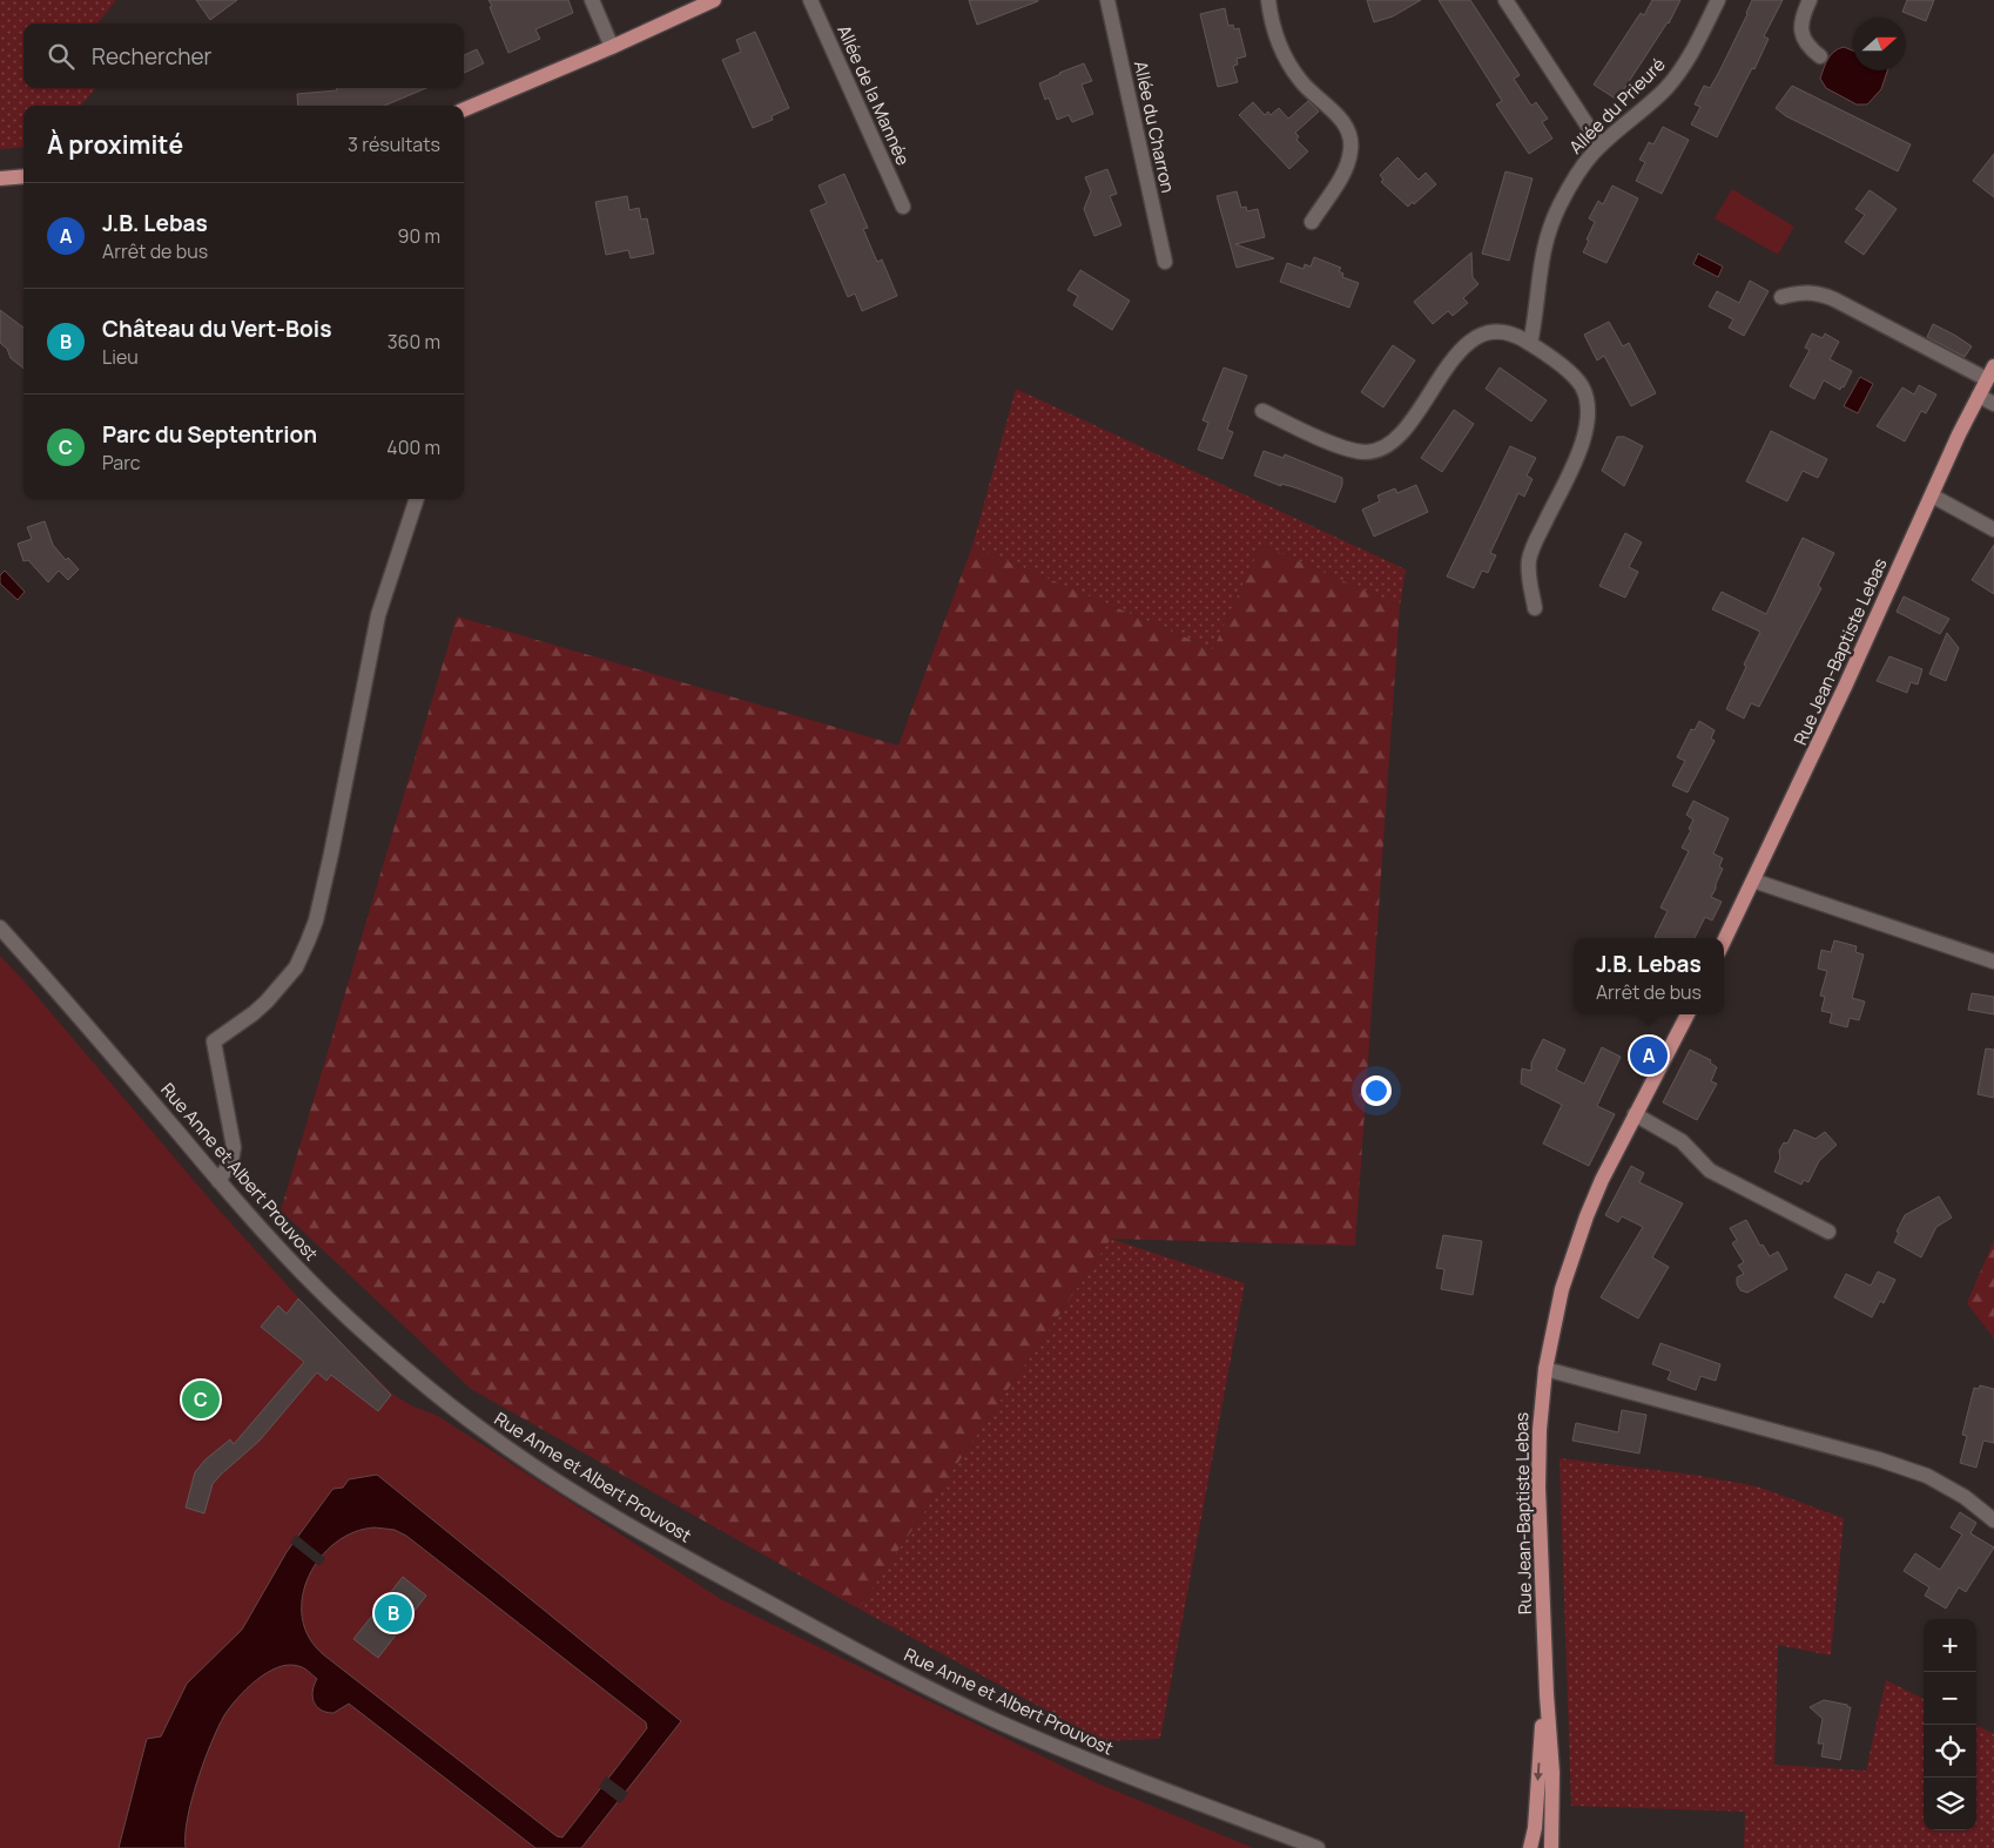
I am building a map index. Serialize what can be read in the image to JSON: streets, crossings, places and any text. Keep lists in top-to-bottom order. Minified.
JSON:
{"streets":{"main road":["Rue Jean-Baptiste Lebas"],"street":["Allée de la Mannée","Allée du Prieuré","Allée du Charron","Rue Anne et Albert Prouvost"]},"north":"right","page":{"search":"Rechercher","heading":["À proximité","3 résultats"],"list":[{"mark":"A","name":"J.B. Lebas","note":"Arrêt de bus","value":"90 m"},{"mark":"B","name":"Château du Vert-Bois","note":"Lieu","value":"360 m"},{"mark":"C","name":"Parc du Septentrion","note":"Parc","value":"400 m"}],"popup":["J.B. Lebas","Arrêt de bus"],"pins":["A","C","B"],"map_buttons":["+","−"]}}
